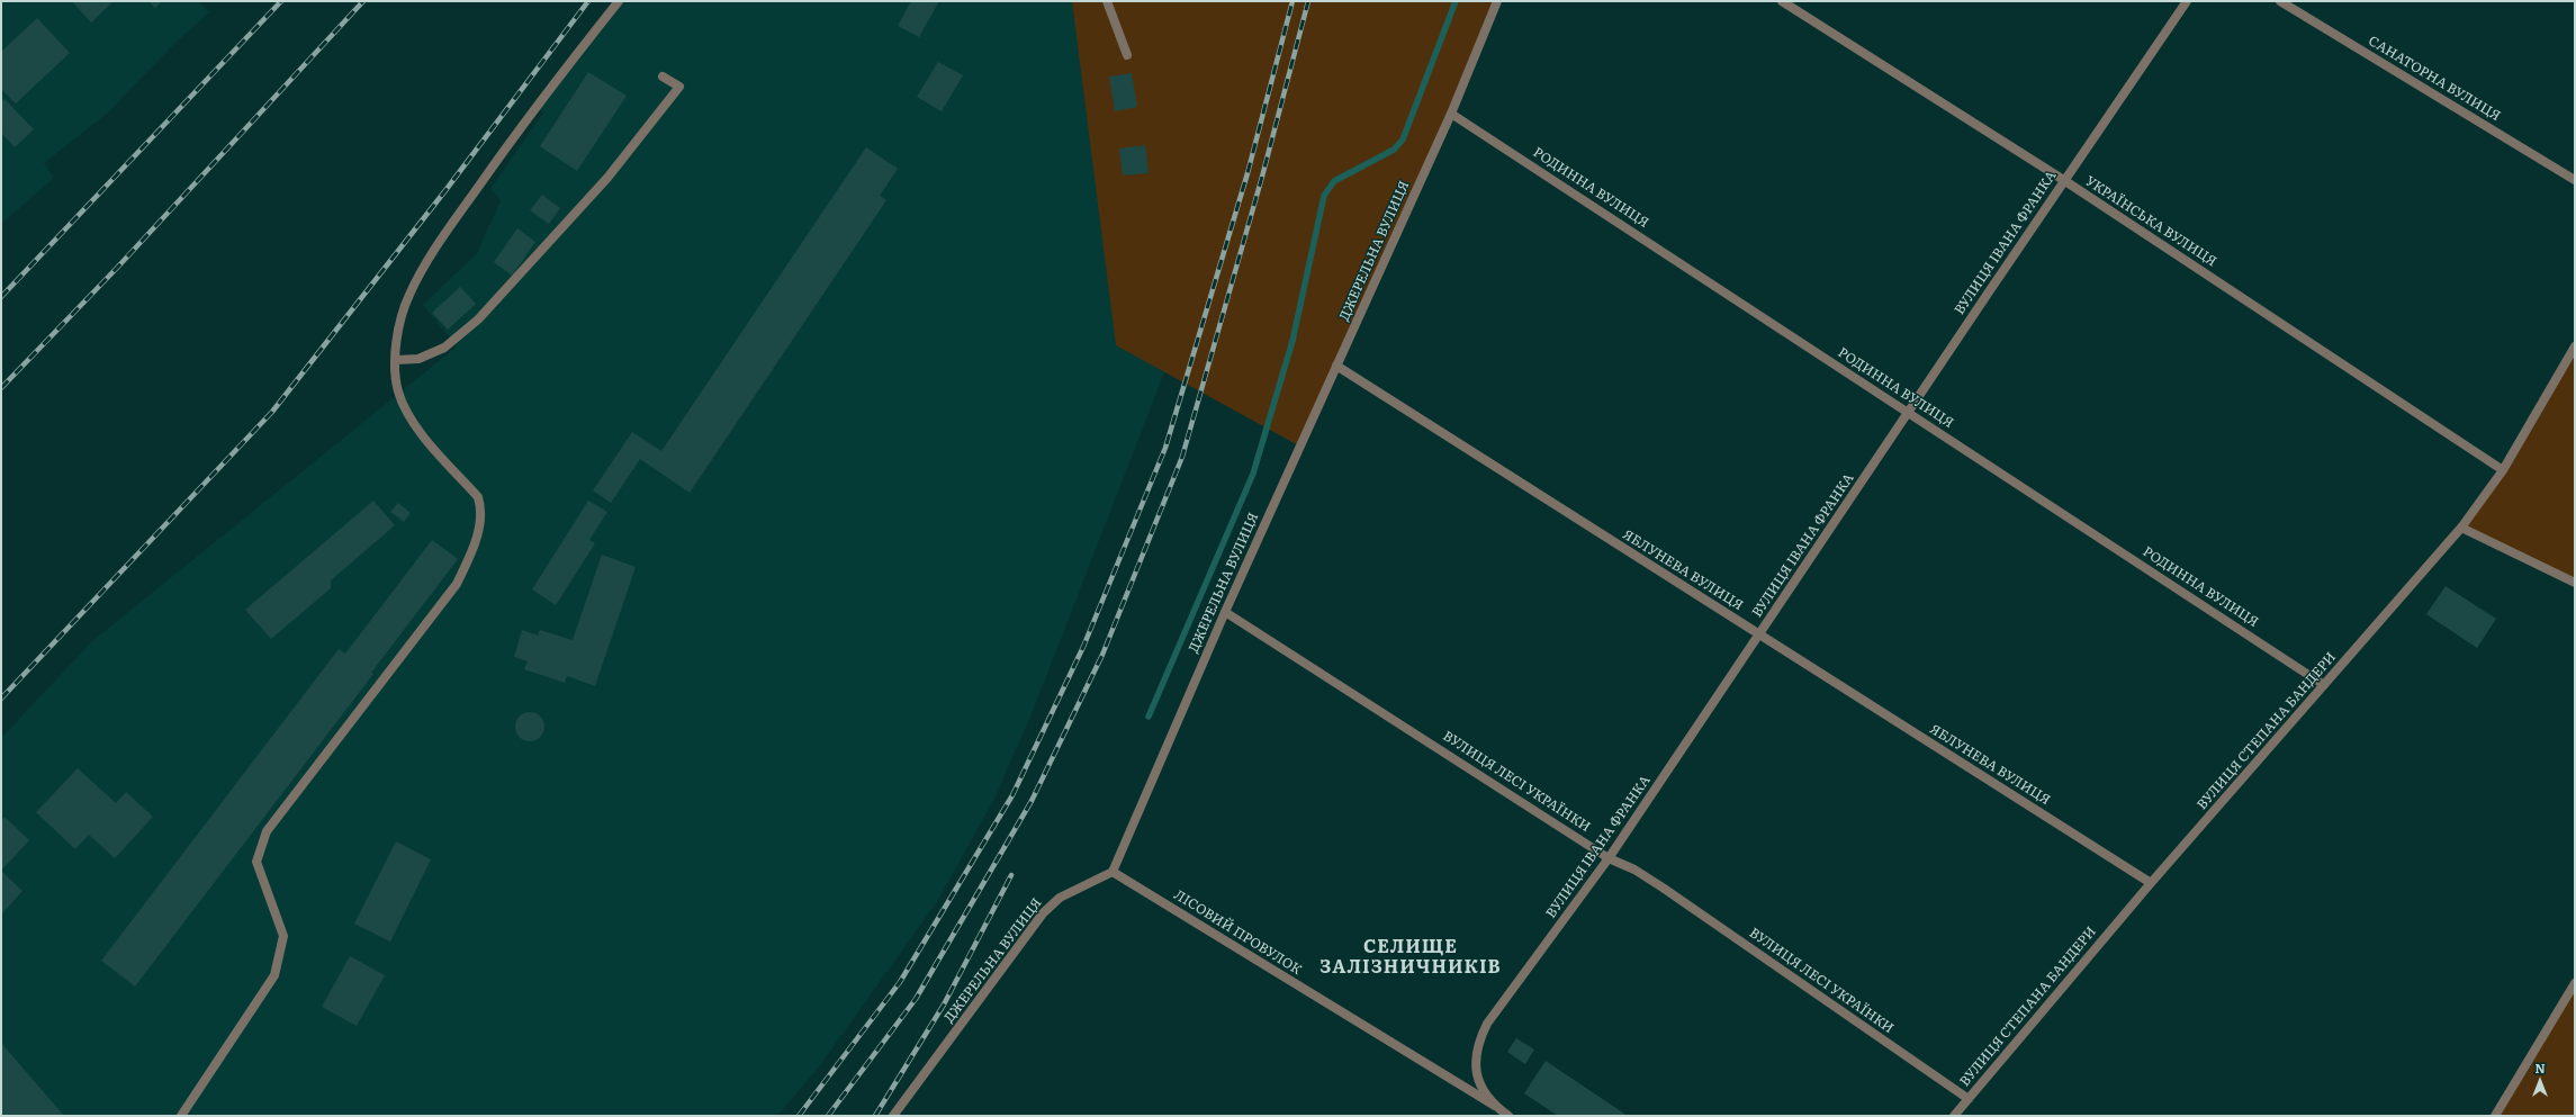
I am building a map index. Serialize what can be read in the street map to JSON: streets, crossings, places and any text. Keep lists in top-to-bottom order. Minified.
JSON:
{"streets":{"street":["САНАТОРНА ВУЛИЦЯ","РОДИННА ВУЛИЦЯ","УКРАЇНСЬКА ВУЛИЦЯ","ВУЛИЦЯ ІВАНА ФРАНКА","ДЖЕРЕЛЬНА ВУЛИЦЯ","ЯБЛУНЕВА ВУЛИЦЯ","ВУЛИЦЯ СТЕПАНА БАНДЕРИ","ВУЛИЦЯ ЛЕСІ УКРАЇНКИ","ЛІСОВИЙ ПРОВУЛОК"]},"crossings":[["РОДИННА ВУЛИЦЯ","ВУЛИЦЯ ІВАНА ФРАНКА"],["РОДИННА ВУЛИЦЯ","ДЖЕРЕЛЬНА ВУЛИЦЯ"],["РОДИННА ВУЛИЦЯ","ВУЛИЦЯ СТЕПАНА БАНДЕРИ"],["УКРАЇНСЬКА ВУЛИЦЯ","ВУЛИЦЯ ІВАНА ФРАНКА"],["УКРАЇНСЬКА ВУЛИЦЯ","ВУЛИЦЯ СТЕПАНА БАНДЕРИ"],["ВУЛИЦЯ ІВАНА ФРАНКА","ЯБЛУНЕВА ВУЛИЦЯ"],["ВУЛИЦЯ ІВАНА ФРАНКА","ВУЛИЦЯ ЛЕСІ УКРАЇНКИ"],["ВУЛИЦЯ ІВАНА ФРАНКА","ЛІСОВИЙ ПРОВУЛОК"],["ДЖЕРЕЛЬНА ВУЛИЦЯ","ЯБЛУНЕВА ВУЛИЦЯ"],["ДЖЕРЕЛЬНА ВУЛИЦЯ","ВУЛИЦЯ ЛЕСІ УКРАЇНКИ"],["ДЖЕРЕЛЬНА ВУЛИЦЯ","ЛІСОВИЙ ПРОВУЛОК"],["ЯБЛУНЕВА ВУЛИЦЯ","ВУЛИЦЯ СТЕПАНА БАНДЕРИ"],["ВУЛИЦЯ СТЕПАНА БАНДЕРИ","ВУЛИЦЯ ЛЕСІ УКРАЇНКИ"]],"districts":["СЕЛИЩЕ ЗАЛІЗНИЧНИКІВ"],"north":"top"}
